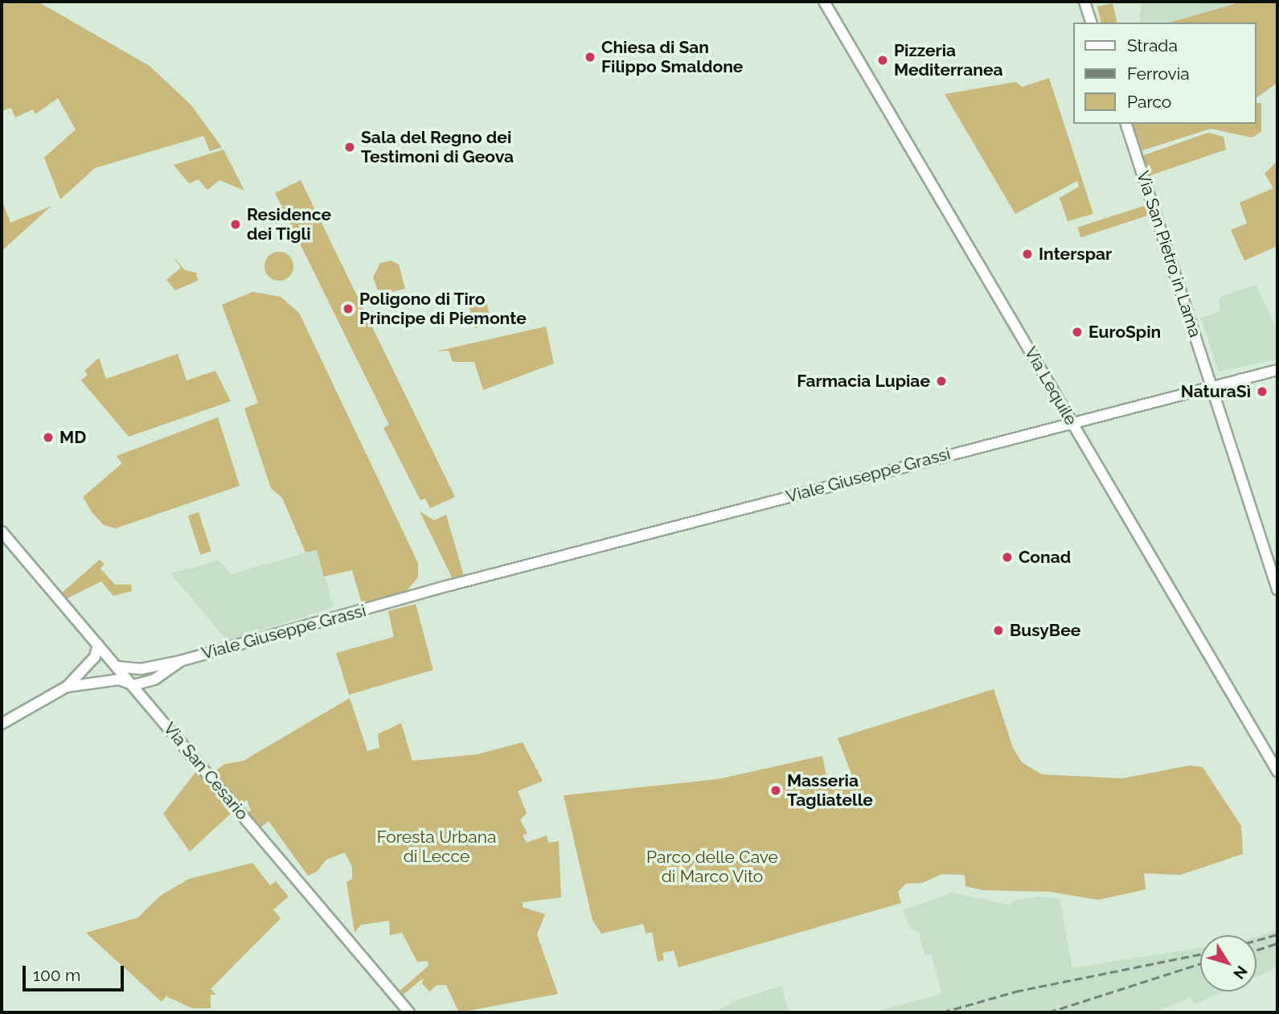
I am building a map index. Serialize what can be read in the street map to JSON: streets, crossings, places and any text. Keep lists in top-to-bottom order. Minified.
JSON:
{"streets":{"main road":["Via San Pietro in Lama","Via Lequile","Viale Giuseppe Grassi","Via San Cesario"]},"crossings":[["Via San Pietro in Lama","Viale Giuseppe Grassi"],["Via Lequile","Viale Giuseppe Grassi"],["Viale Giuseppe Grassi","Via San Cesario"]],"parks":["Foresta Urbana di Lecce","Parco delle Cave di Marco Vito"],"places":["Chiesa di San Filippo Smaldone","Pizzeria Mediterranea","Sala del Regno dei Testimoni di Geova","Residence dei Tigli","Interspar","Poligono di Tiro Principe di Piemonte","EuroSpin","Farmacia Lupiae","NaturaSì","MD","Conad","BusyBee","Masseria Tagliatelle"],"legend":["Strada","Ferrovia","Parco"],"scale_bar":"100 m","north":"bottom right"}
